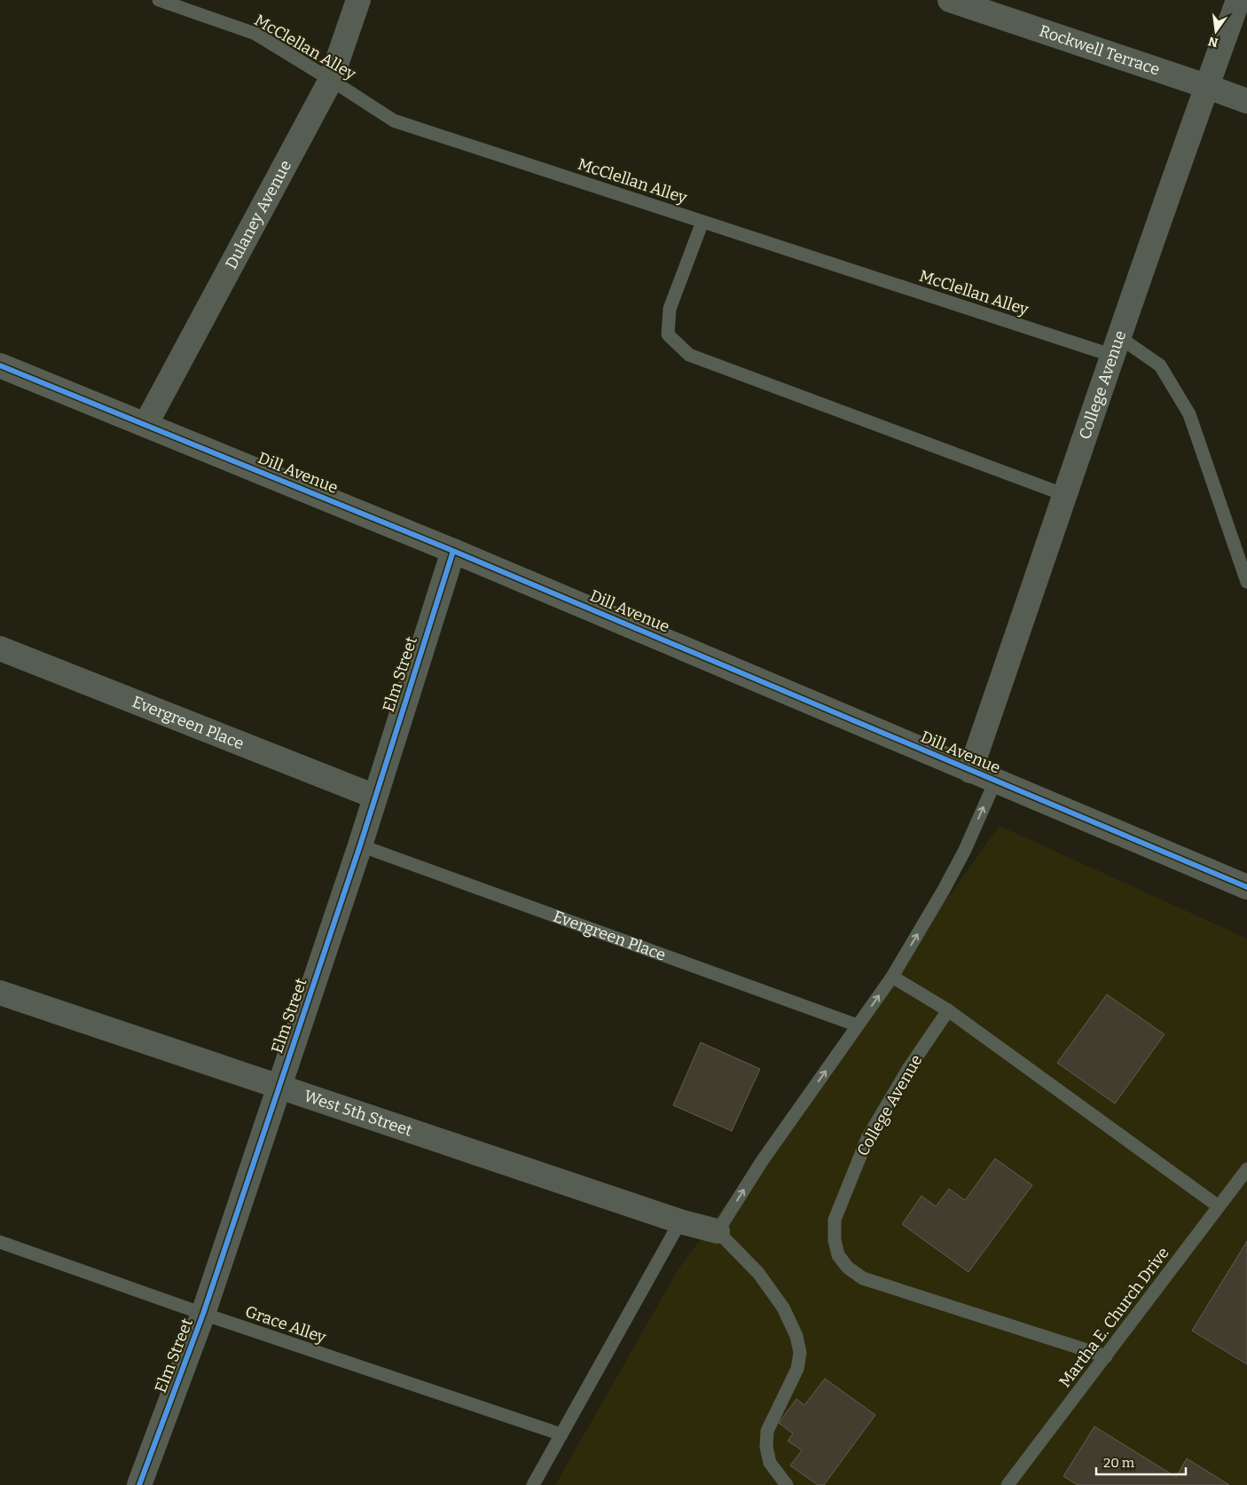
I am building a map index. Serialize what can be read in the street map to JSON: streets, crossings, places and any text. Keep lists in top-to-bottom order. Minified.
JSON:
{"streets":{"main road":["Dill Avenue"],"street":["Rockwell Terrace","Dulaney Avenue","College Avenue","Elm Street","Evergreen Place","West 5th Street"],"lane":["McClellan Alley","Martha E. Church Drive","Grace Alley"]},"crossings":[["McClellan Alley","Dulaney Avenue"],["McClellan Alley","College Avenue"],["Rockwell Terrace","College Avenue"],["Dulaney Avenue","Dill Avenue"],["College Avenue","Dill Avenue"],["College Avenue","Martha E. Church Drive"],["Dill Avenue","Elm Street"],["Elm Street","Evergreen Place"],["Elm Street","West 5th Street"],["Elm Street","Grace Alley"]],"scale_bar":"20 m","north":"bottom"}
